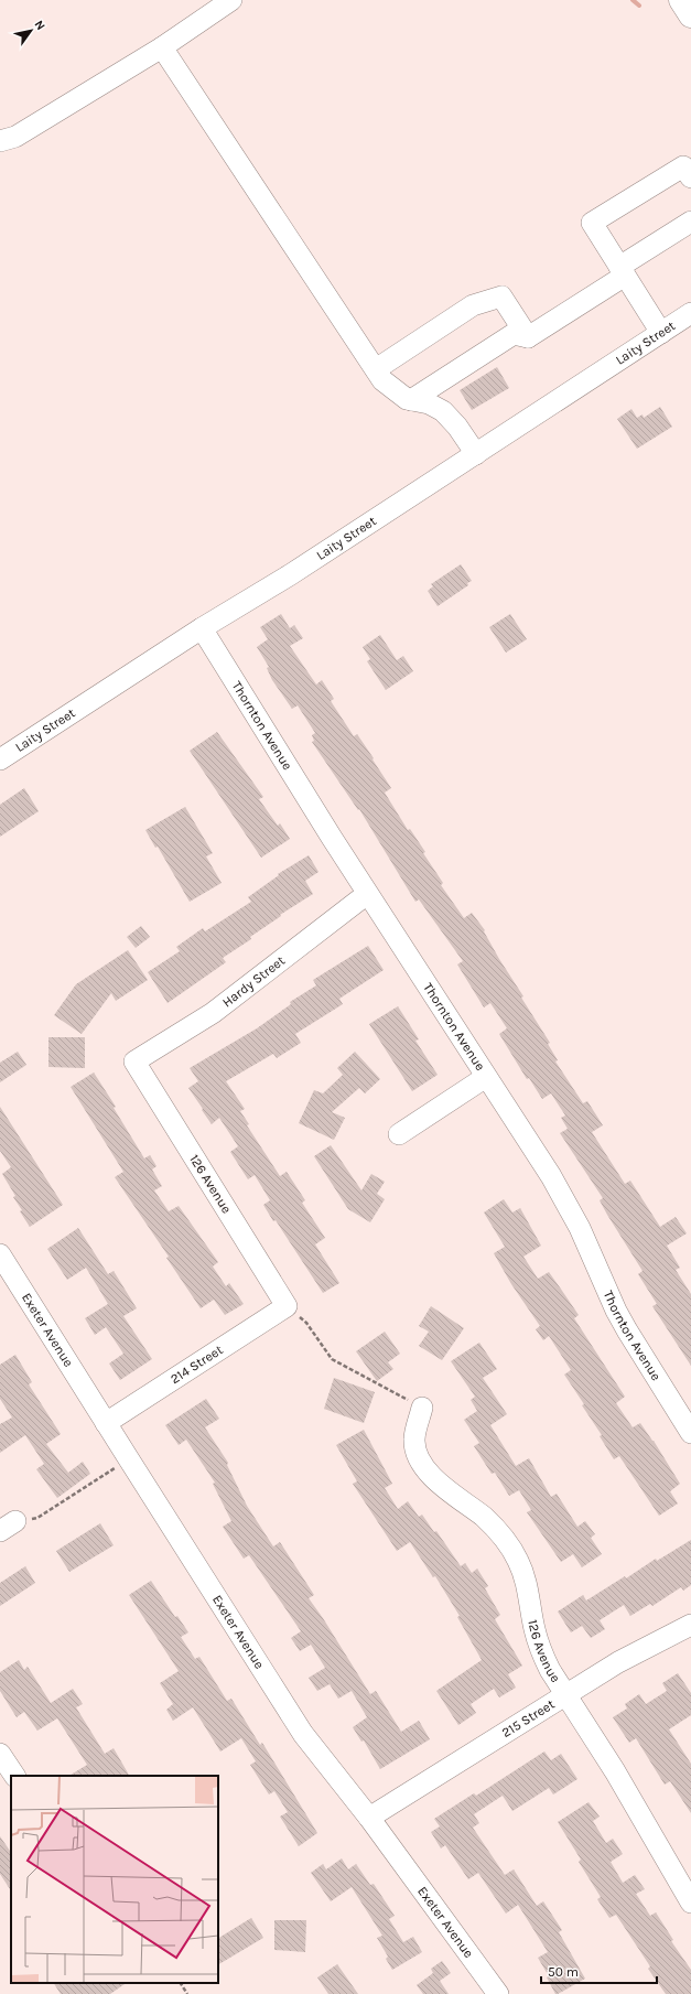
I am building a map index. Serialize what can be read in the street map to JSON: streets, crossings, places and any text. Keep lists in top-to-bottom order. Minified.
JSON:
{"streets":{"street":["Laity Street","Thornton Avenue","Hardy Street","126 Avenue","Exeter Avenue","214 Street","215 Street"]},"crossings":[["Laity Street","Thornton Avenue"],["Thornton Avenue","Hardy Street"],["Hardy Street","126 Avenue"],["126 Avenue","214 Street"],["126 Avenue","215 Street"],["Exeter Avenue","214 Street"],["Exeter Avenue","215 Street"]],"scale_bar":"50 m","north":"top right"}
